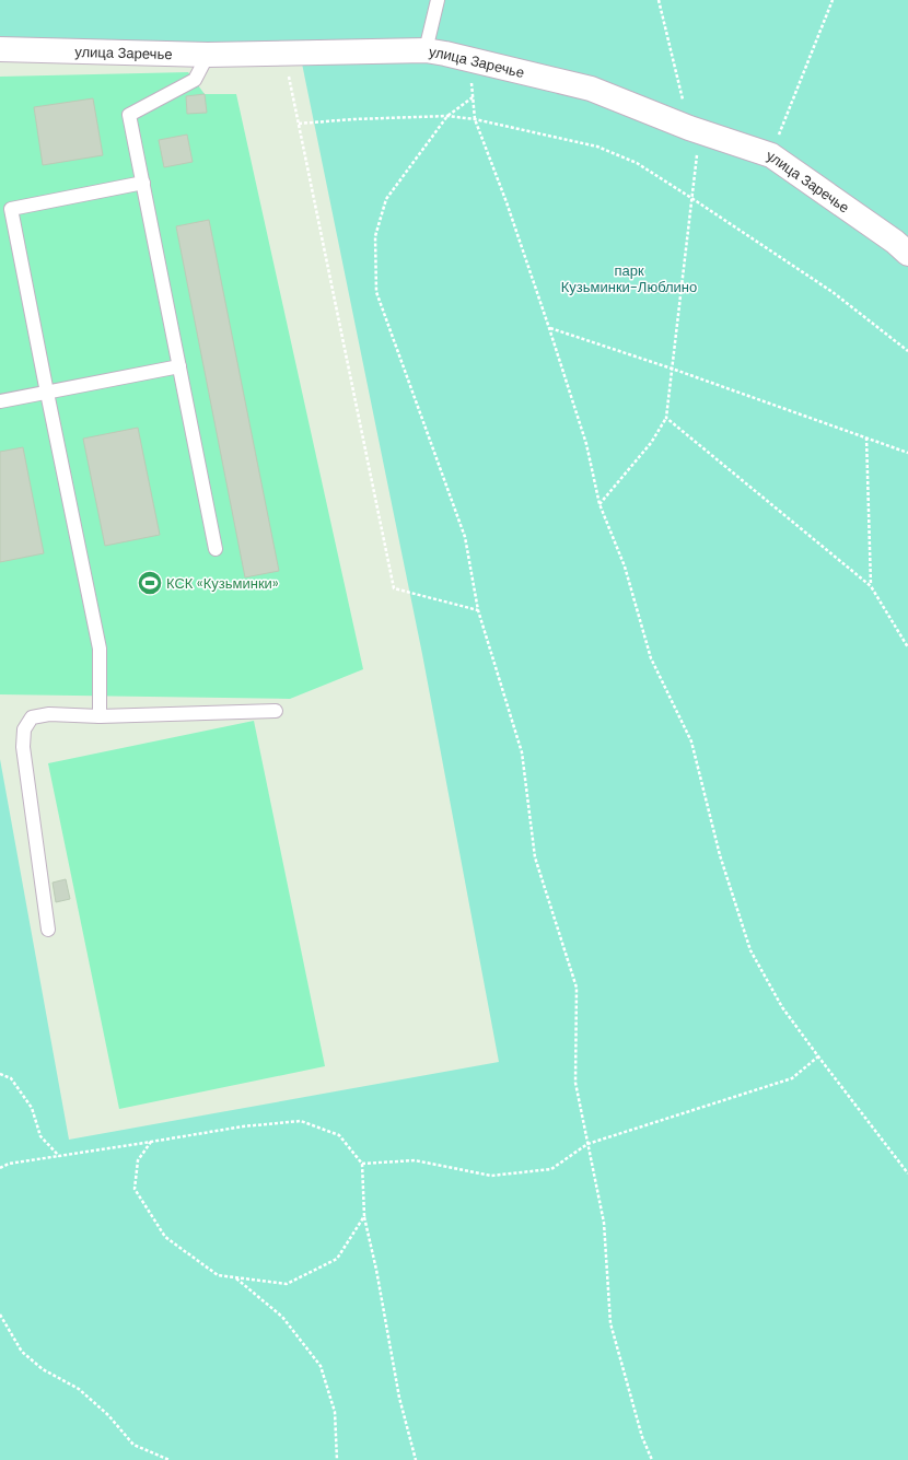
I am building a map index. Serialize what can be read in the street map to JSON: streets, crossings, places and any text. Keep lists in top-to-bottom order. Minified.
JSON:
{"streets":{"street":["улица Заречье"]},"parks":["парк Кузьминки-Люблино"],"places":{"sports":["КСК «Кузьминки»"]}}
